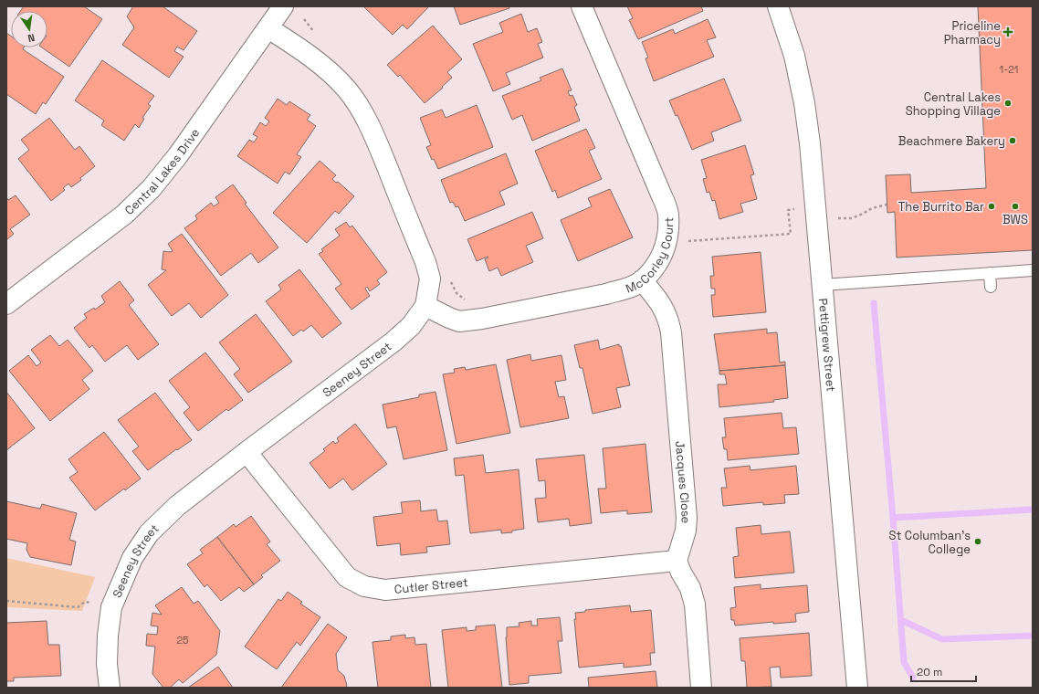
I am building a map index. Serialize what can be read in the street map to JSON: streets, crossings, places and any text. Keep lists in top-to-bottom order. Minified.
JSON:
{"streets":{"street":["Central Lakes Drive","McCorley Court","Pettigrew Street","Seeney Street","Jacques Close","Cutler Street"]},"crossings":[["Central Lakes Drive","Seeney Street"],["McCorley Court","Seeney Street"],["McCorley Court","Jacques Close"],["Seeney Street","Cutler Street"],["Jacques Close","Cutler Street"]],"places":{"health":["Priceline Pharmacy"],"other":["Central Lakes Shopping Village","Beachmere Bakery","The Burrito Bar","BWS","St Columban's College"]},"house_numbers":["1-21","25"],"scale_bar":"20 m","north":"bottom"}
